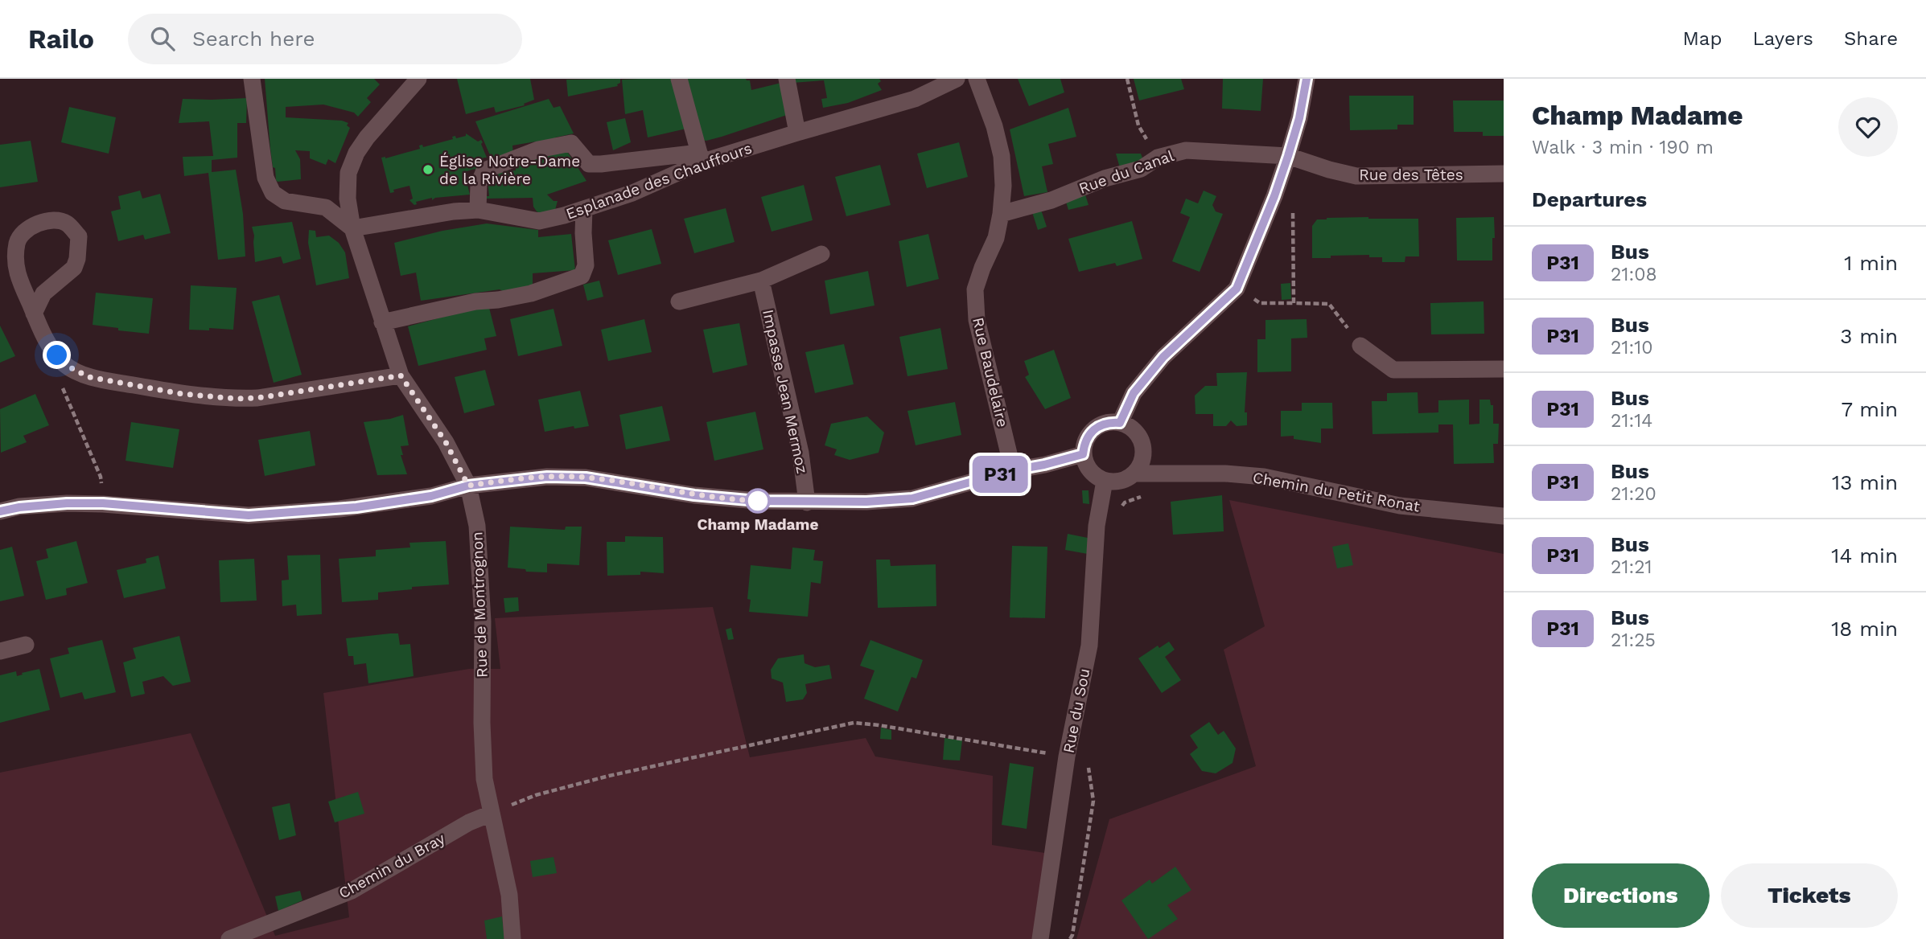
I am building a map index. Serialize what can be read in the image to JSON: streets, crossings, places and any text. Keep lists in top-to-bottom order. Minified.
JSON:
{"streets":{"street":["Rue du Canal","Rue des Têtes","Esplanade des Chauffours","Rue Baudelaire","Impasse Jean Mermoz","Chemin du Petit Ronat","Rue de Montrognon","Rue du Sou","Chemin du Bray"]},"crossings":[["Rue du Canal","Rue des Têtes"],["Rue du Canal","Rue Baudelaire"],["Esplanade des Chauffours","Rue de Montrognon"],["Chemin du Petit Ronat","Rue du Sou"],["Rue de Montrognon","Chemin du Bray"]],"places":["Église Notre-Dame de la Rivière","Champ Madame"],"lines":["bus line P31"],"page":{"header":"Railo","search":"Search here","nav":["Map","Layers","Share"],"on_map":"P31","heading":[["Champ Madame","Walk · 3 min · 190 m"],"Departures"],"list":[{"mark":"P31","name":"Bus","note":"21:08","value":"1 min"},{"mark":"P31","name":"Bus","note":"21:10","value":"3 min"},{"mark":"P31","name":"Bus","note":"21:14","value":"7 min"},{"mark":"P31","name":"Bus","note":"21:20","value":"13 min"},{"mark":"P31","name":"Bus","note":"21:21","value":"14 min"},{"mark":"P31","name":"Bus","note":"21:25","value":"18 min"}],"buttons":["Directions","Tickets"]}}
